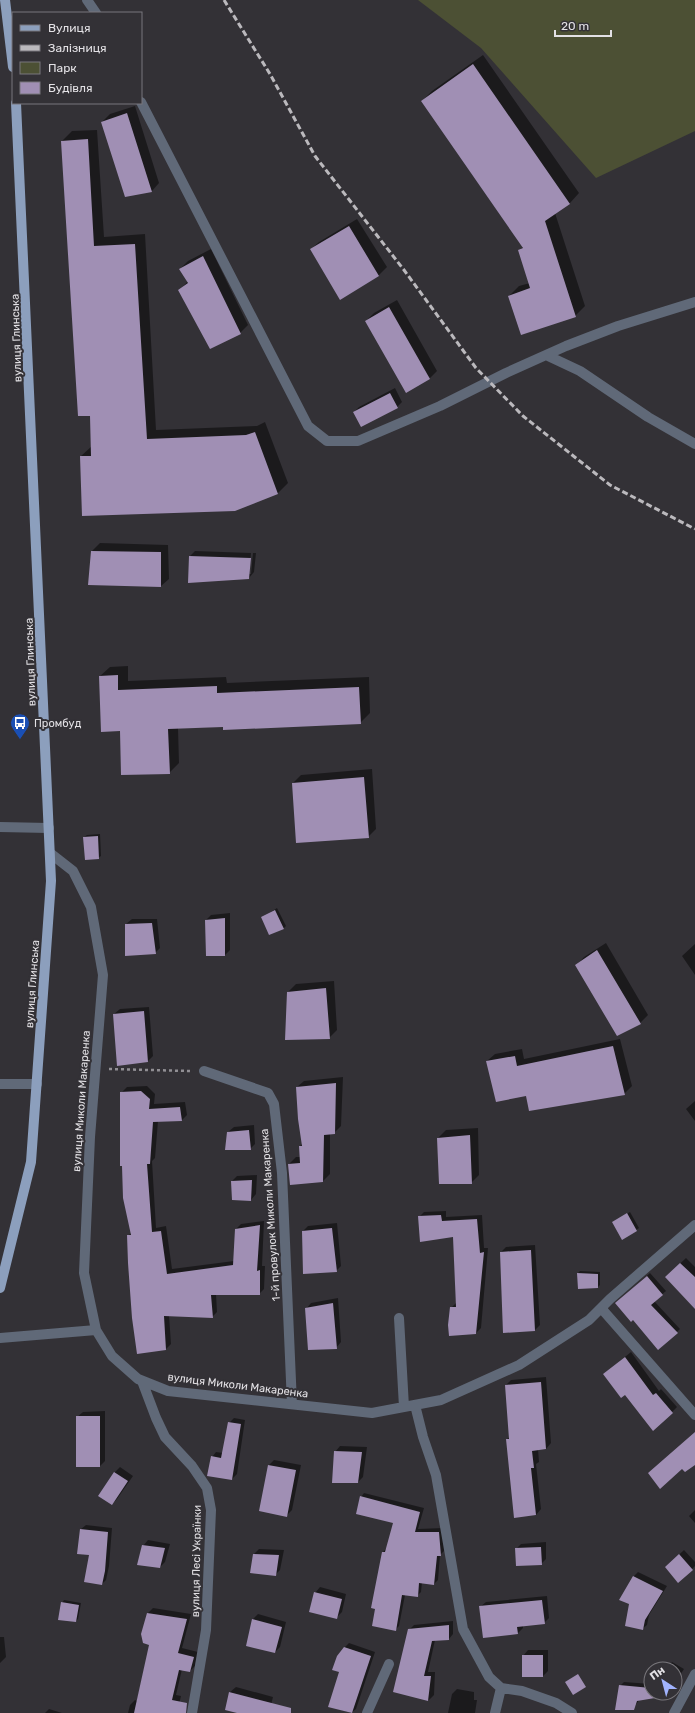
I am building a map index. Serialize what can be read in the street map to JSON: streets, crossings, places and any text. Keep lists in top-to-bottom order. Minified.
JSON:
{"streets":{"main road":["вулиця Глинська"],"street":["вулиця Миколи Макаренка","1-й провулок Миколи Макаренка","вулиця Лесі Українки"]},"crossings":[["вулиця Глинська","вулиця Миколи Макаренка"],["вулиця Миколи Макаренка","1-й провулок Миколи Макаренка"],["вулиця Миколи Макаренка","вулиця Лесі Українки"]],"places":{"bus stop":["Промбуд"]},"legend":["Вулиця","Залізниця","Парк","Будівля"],"scale_bar":"20 m","north":"top left"}
